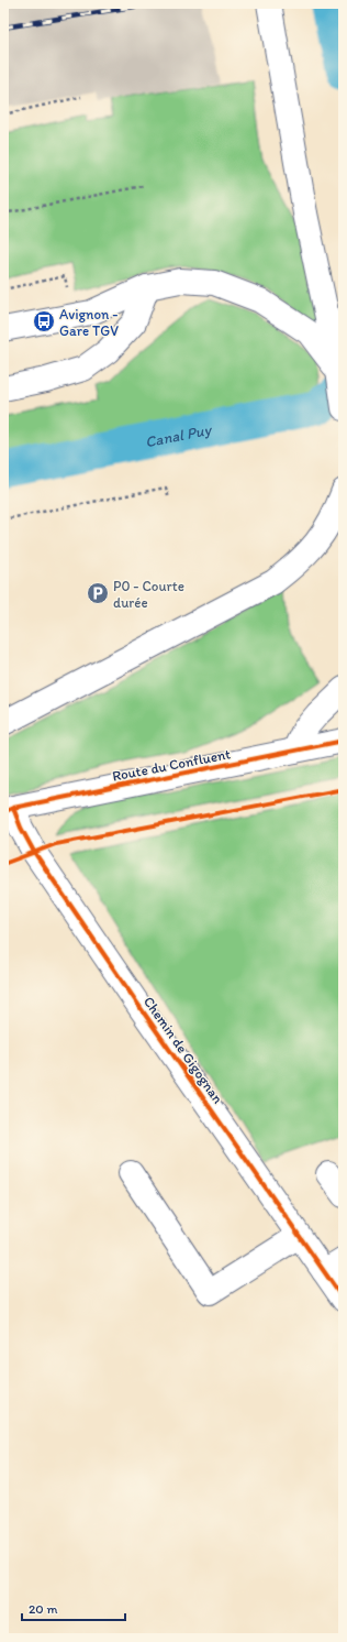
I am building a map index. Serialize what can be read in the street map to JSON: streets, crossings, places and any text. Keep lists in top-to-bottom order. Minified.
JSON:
{"streets":{"street":["Route du Confluent","Chemin de Gigognan"]},"crossings":[["Route du Confluent","Chemin de Gigognan"]],"water":["Canal Puy"],"places":{"bus stop":["Avignon - Gare TGV"],"parking":["P0 - Courte durée"]},"scale_bar":"20 m"}
